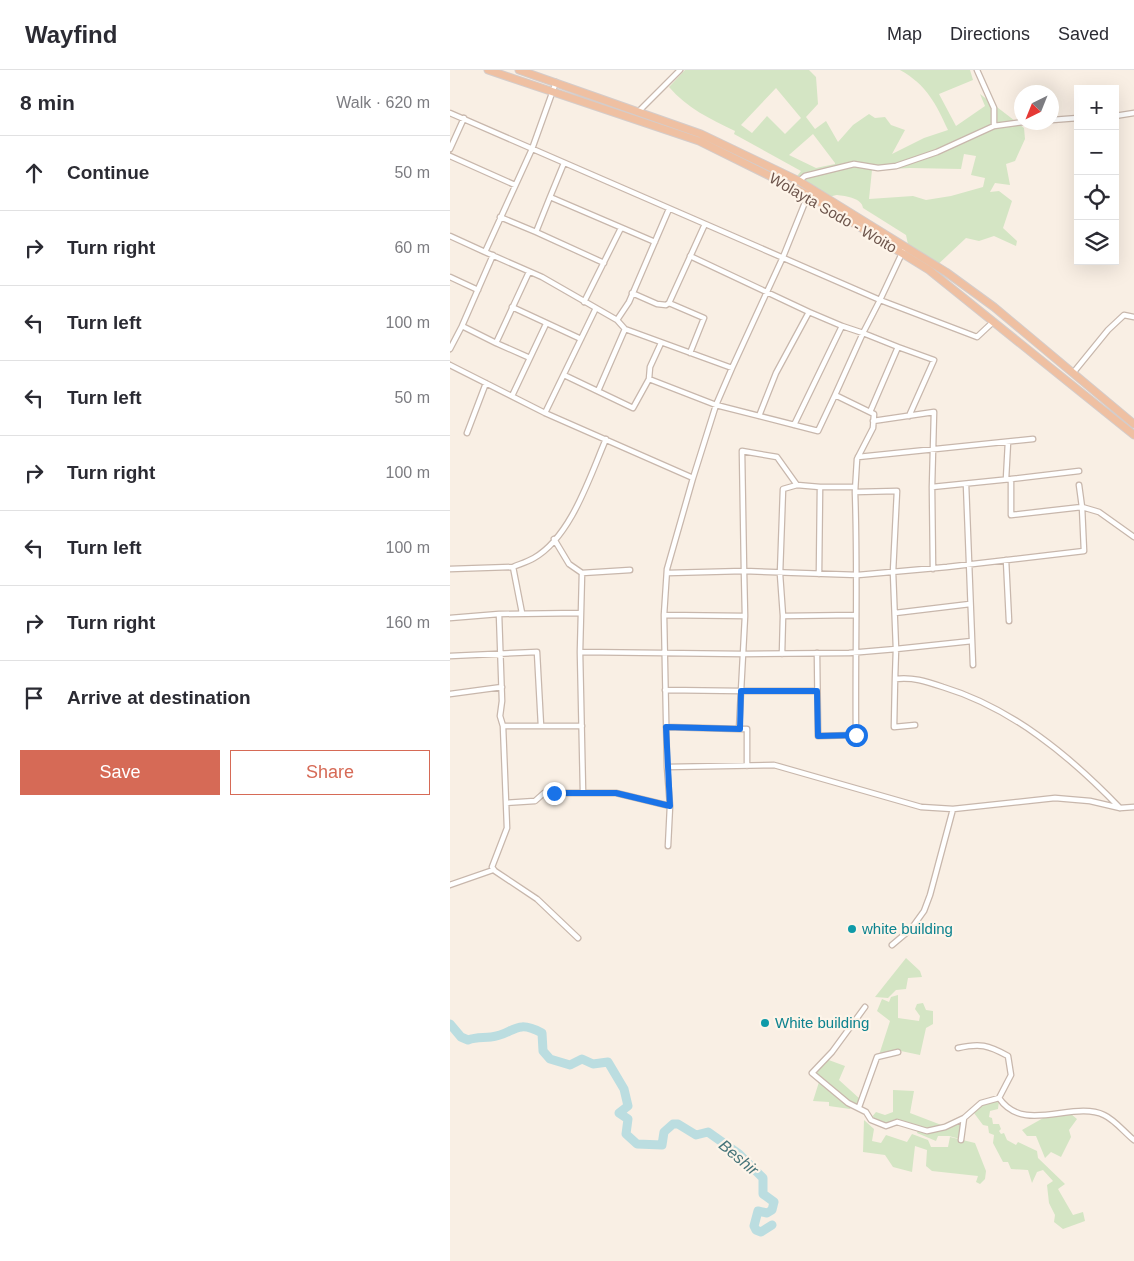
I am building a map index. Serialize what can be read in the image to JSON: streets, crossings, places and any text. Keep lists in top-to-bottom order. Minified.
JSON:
{"streets":{"highway":["Wolayta Sodo - Woito"]},"water":["Beshir"],"places":["white building","White building"],"north":"bottom left","page":{"header":"Wayfind","nav":["Map","Directions","Saved"],"heading":["8 min","Walk · 620 m"],"map_buttons":["+","−"],"list":[["Continue","50 m"],["Turn right","60 m"],["Turn left","100 m"],["Turn left","50 m"],["Turn right","100 m"],["Turn left","100 m"],["Turn right","160 m"],"Arrive at destination"],"buttons":["Save","Share"]}}
